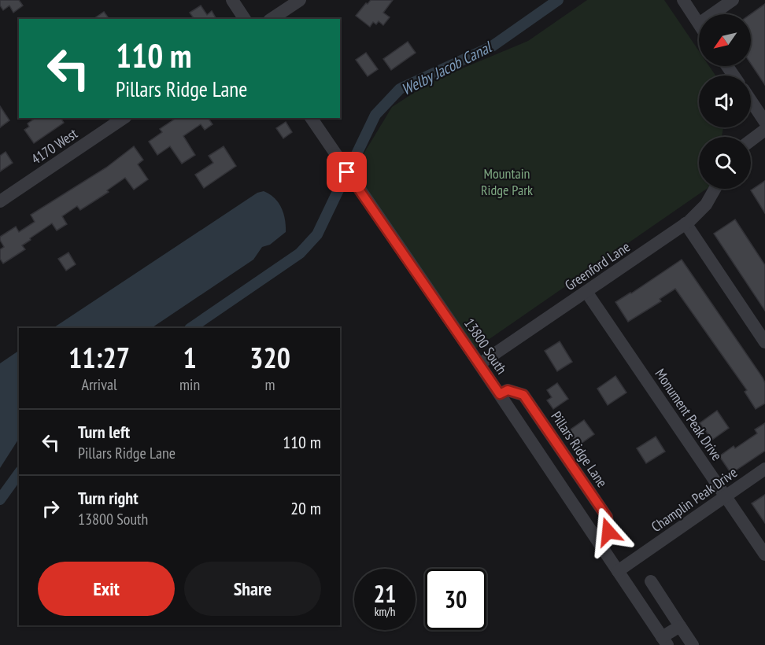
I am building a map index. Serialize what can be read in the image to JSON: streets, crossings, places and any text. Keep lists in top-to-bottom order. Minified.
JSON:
{"streets":{"street":["4170 West","Greenford Lane","13800 South","Monument Peak Drive","Pillars Ridge Lane","Champlin Peak Drive"]},"crossings":[["Greenford Lane","13800 South"],["Greenford Lane","Monument Peak Drive"],["13800 South","Pillars Ridge Lane"],["13800 South","Champlin Peak Drive"],["Monument Peak Drive","Champlin Peak Drive"]],"water":["Welby Jacob Canal"],"parks":["Mountain Ridge Park"],"north":"bottom left","page":{"turn":["110 m","Pillars Ridge Lane"],"eta":["11:27","Arrival","1","min","320","m"],"list":[{"name":"Turn left","note":"Pillars Ridge Lane","value":"110 m"},{"name":"Turn right","note":"13800 South","value":"20 m"}],"buttons":["Exit","Share"],"speed":"21 km/h","limit":"30"}}
